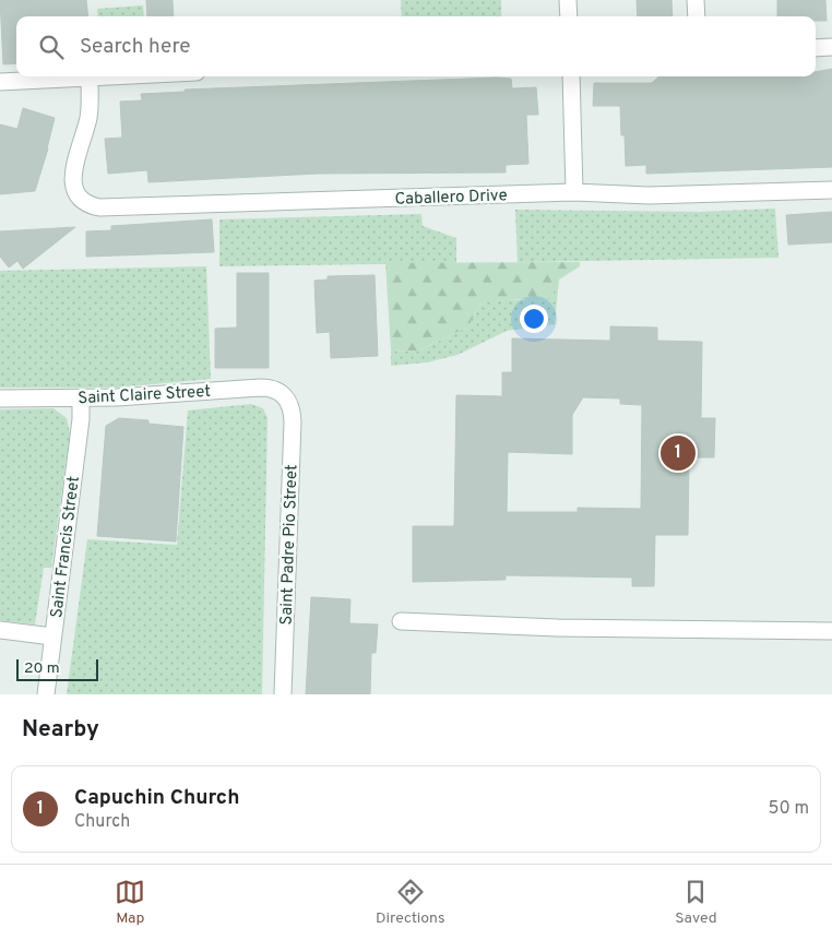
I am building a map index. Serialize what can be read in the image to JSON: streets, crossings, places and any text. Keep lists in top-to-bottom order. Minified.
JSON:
{"streets":{"street":["Caballero Drive","Saint Claire Street","Saint Padre Pio Street","Saint Francis Street"]},"crossings":[["Saint Claire Street","Saint Padre Pio Street"],["Saint Claire Street","Saint Francis Street"]],"scale_bar":"20 m","page":{"search":"Search here","pins":"1","scale":"20 m","heading":"Nearby","list":[{"mark":"1","name":"Capuchin Church","note":"Church","value":"50 m"}],"nav":["Map","Directions","Saved"]}}
